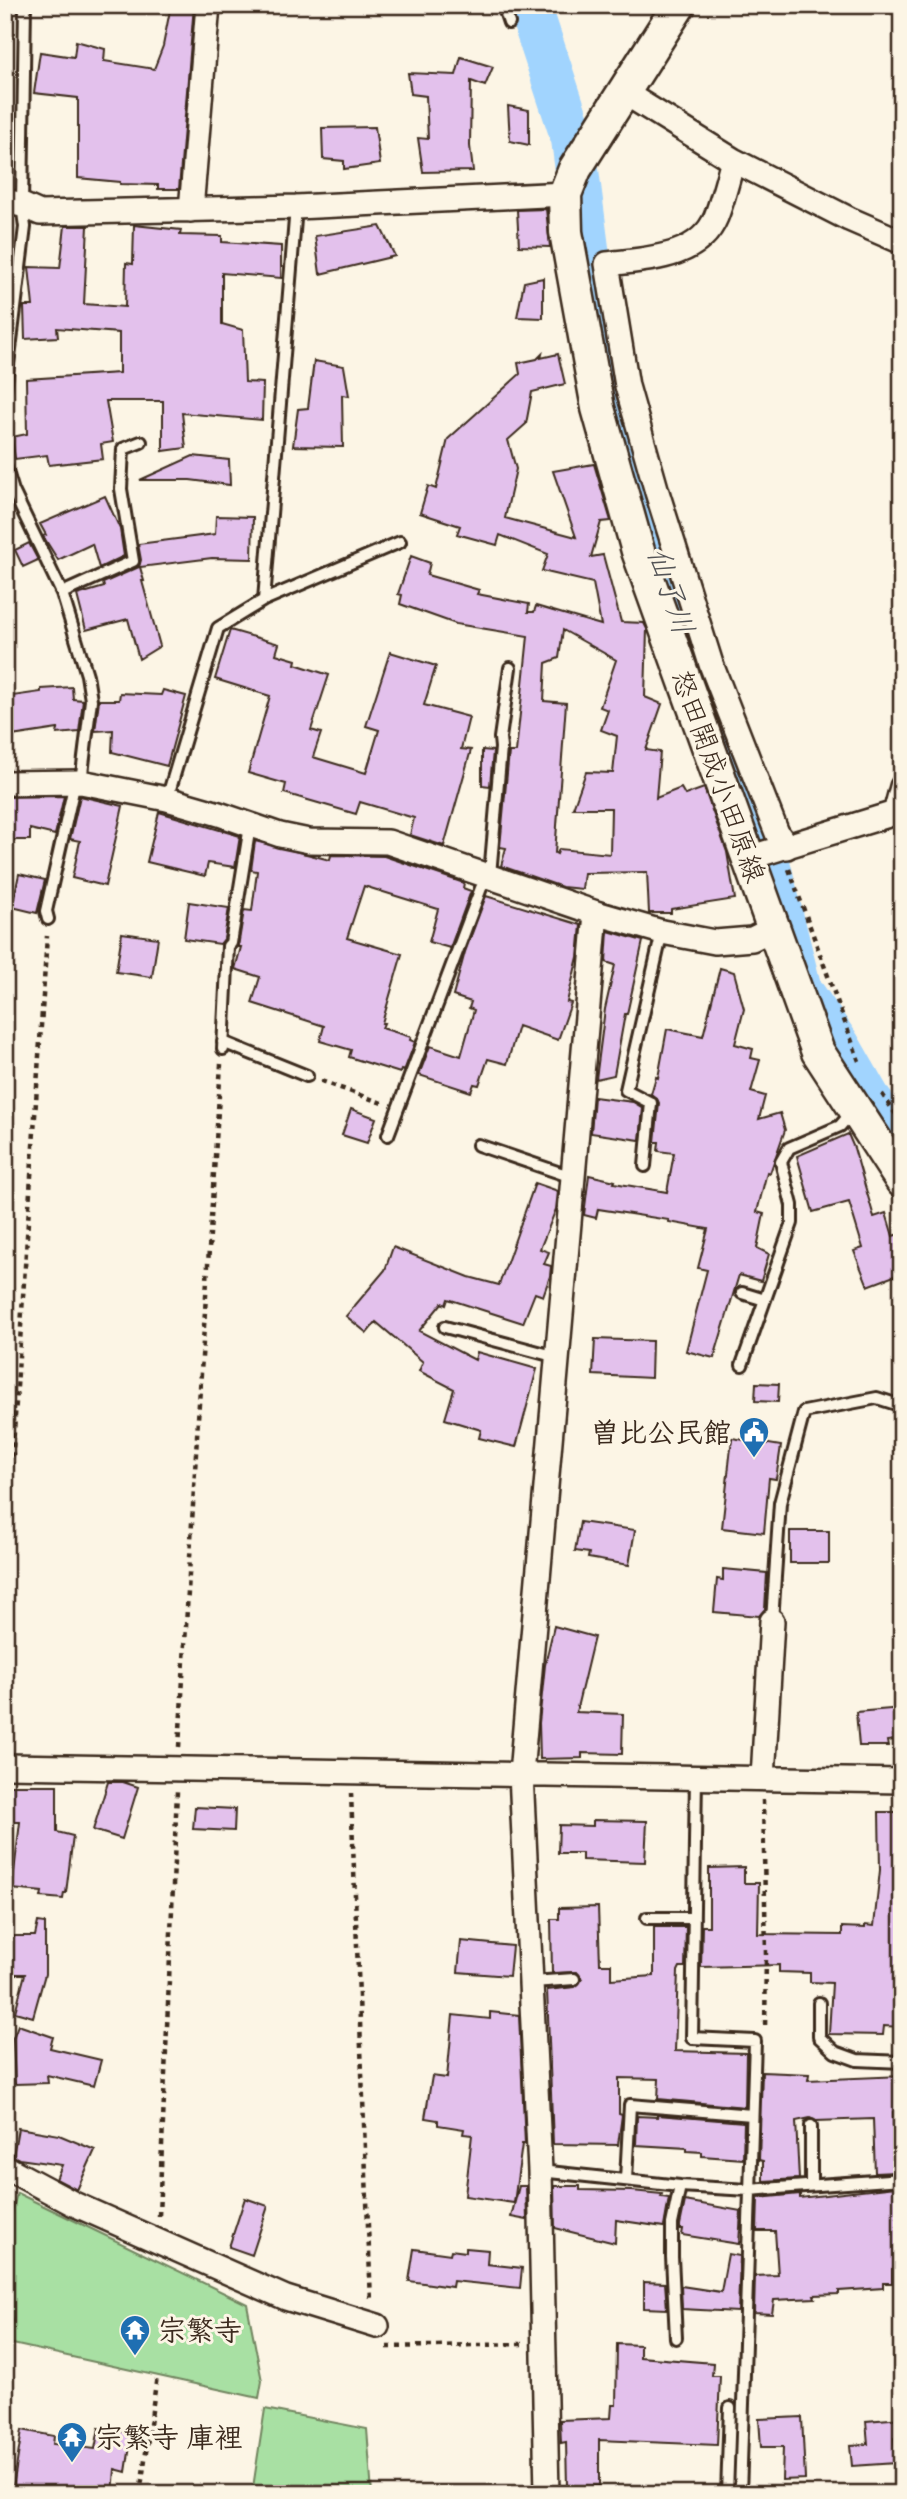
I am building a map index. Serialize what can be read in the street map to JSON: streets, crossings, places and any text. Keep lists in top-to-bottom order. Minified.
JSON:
{"streets":{"main road":["怒田開成小田原線"]},"water":["仙了川"],"places":{"public building":["曽比公民館"],"temple":["宗繁寺","宗繁寺 庫裡"]}}
